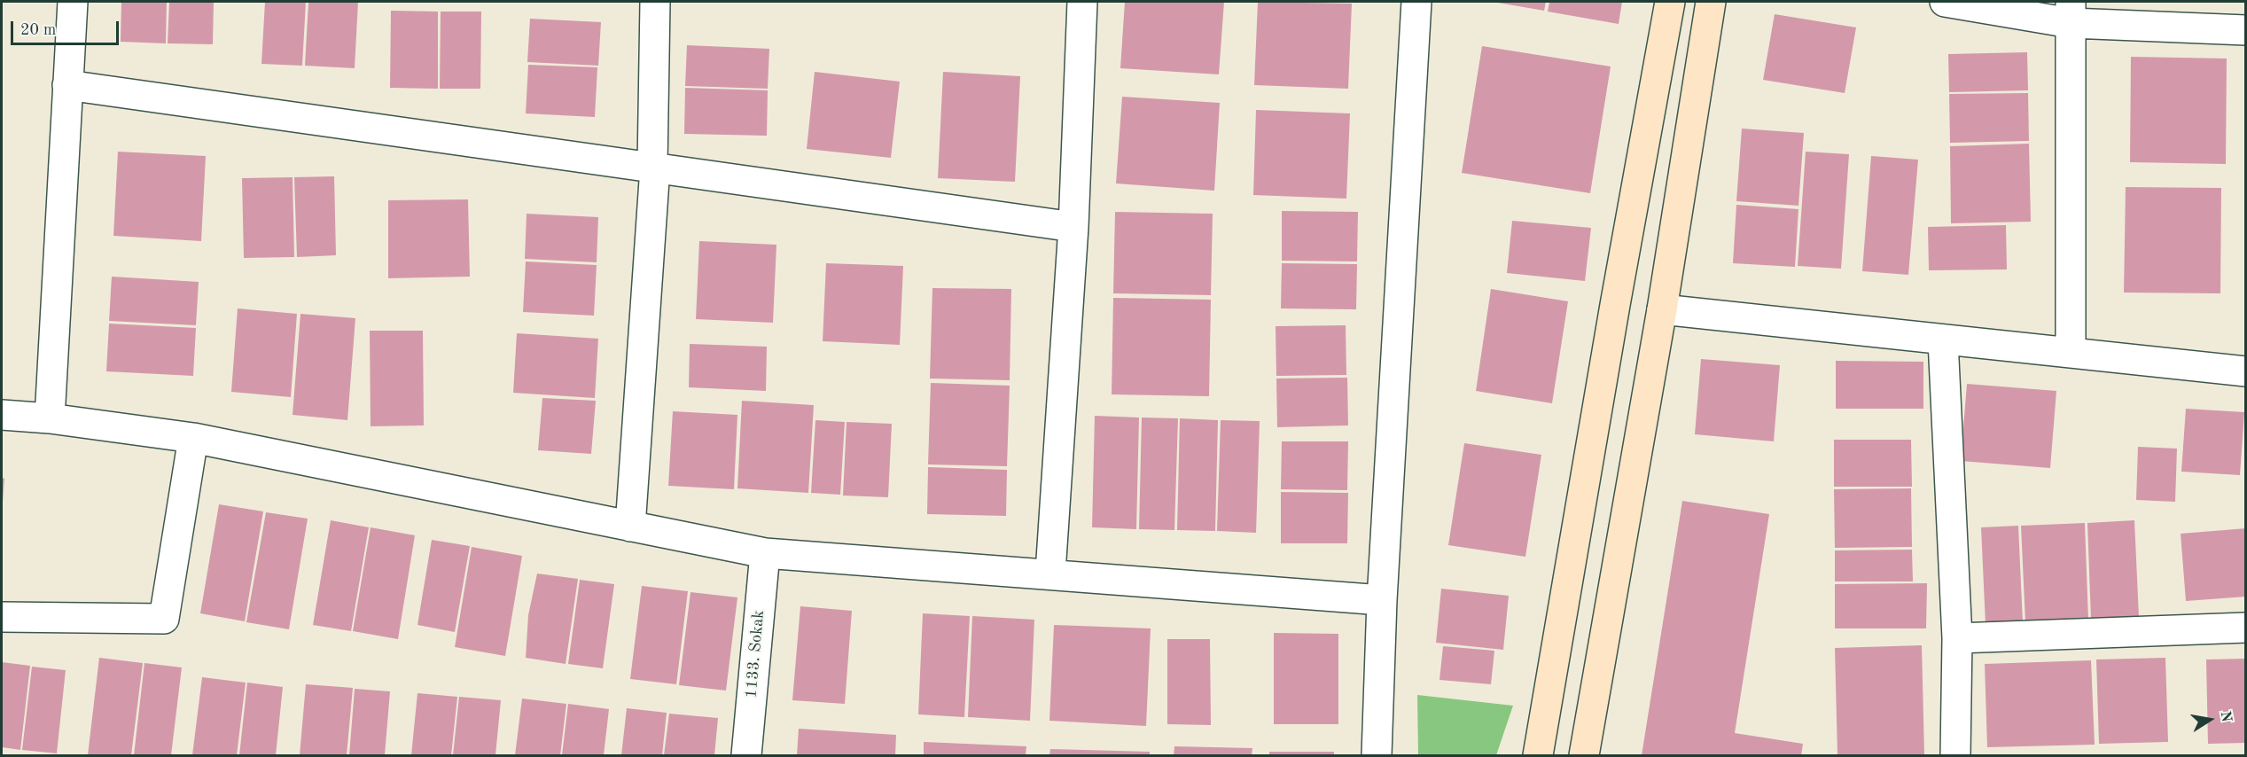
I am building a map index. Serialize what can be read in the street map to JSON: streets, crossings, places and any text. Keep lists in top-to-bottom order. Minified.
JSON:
{"streets":{"street":["1133. Sokak"]},"scale_bar":"20 m","north":"right"}
